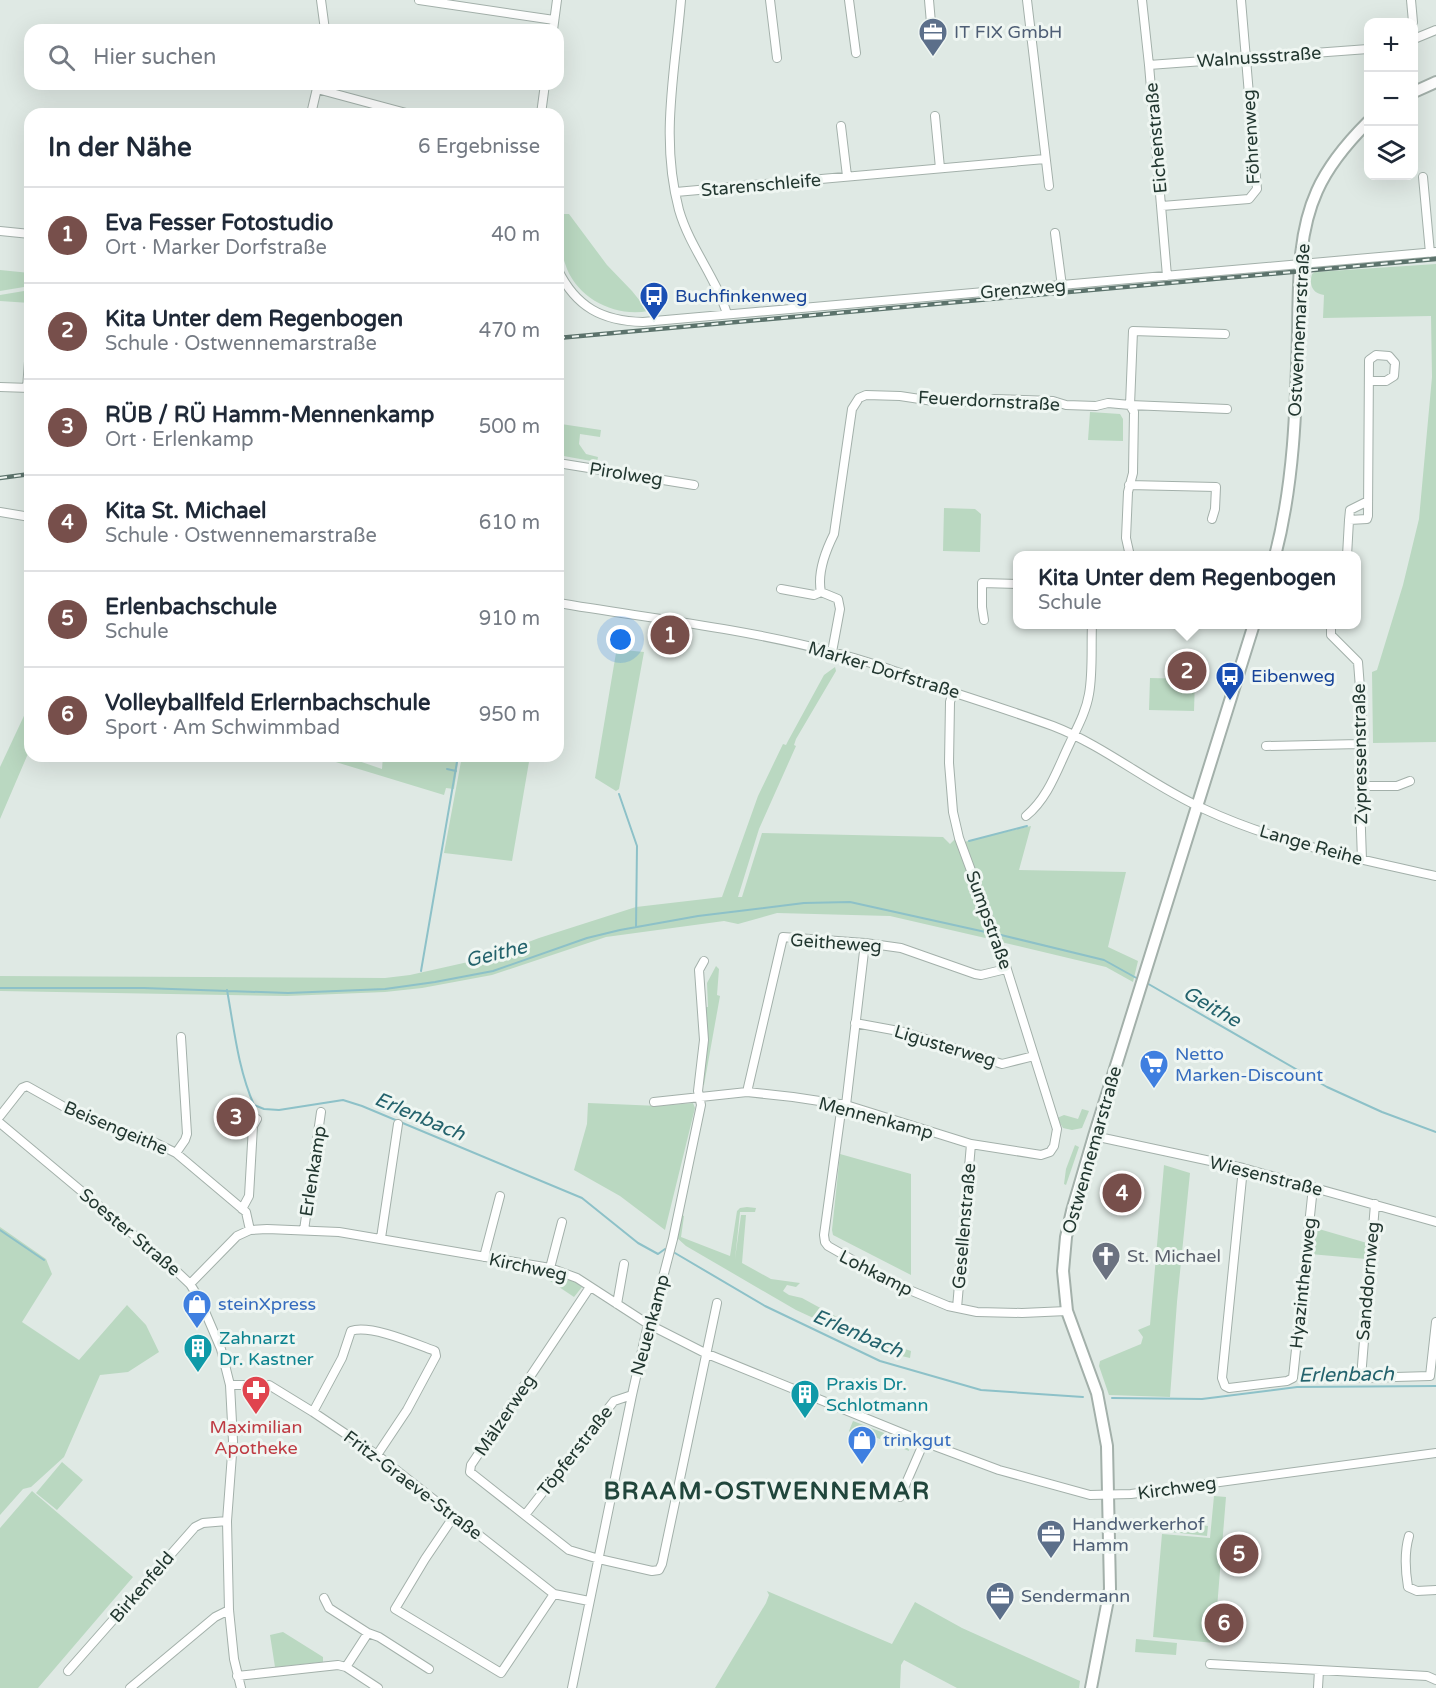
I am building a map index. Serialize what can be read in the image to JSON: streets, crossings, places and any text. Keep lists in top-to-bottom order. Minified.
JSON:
{"streets":{"street":["Walnussstraße","Föhrenweg","Eichenstraße","Starenschleife","Grenzweg","Ostwennemarstraße","Feuerdornstraße","Pirolweg","Marker Dorfstraße","Zypressenstraße","Lange Reihe","Sumpstraße","Geitheweg","Ligusterweg","Mennenkamp","Beisengeithe","Erlenkamp","Wiesenstraße","Gesellenstraße","Soester Straße","Kirchweg","Lohkamp","Sanddornweg","Hyazinthenweg","Neuenkamp","Mälzerweg","Töpferstraße","Fritz-Graeve-Straße","Birkenfeld"]},"crossings":[["Walnussstraße","Föhrenweg"],["Walnussstraße","Eichenstraße"],["Föhrenweg","Eichenstraße"],["Eichenstraße","Grenzweg"],["Grenzweg","Ostwennemarstraße"],["Ostwennemarstraße","Marker Dorfstraße"],["Ostwennemarstraße","Lange Reihe"],["Ostwennemarstraße","Wiesenstraße"],["Ostwennemarstraße","Kirchweg"],["Ostwennemarstraße","Lohkamp"],["Marker Dorfstraße","Lange Reihe"],["Marker Dorfstraße","Sumpstraße"],["Zypressenstraße","Lange Reihe"],["Sumpstraße","Geitheweg"],["Sumpstraße","Ligusterweg"],["Sumpstraße","Mennenkamp"],["Geitheweg","Mennenkamp"],["Geitheweg","Lohkamp"],["Ligusterweg","Lohkamp"],["Mennenkamp","Gesellenstraße"],["Mennenkamp","Lohkamp"],["Mennenkamp","Neuenkamp"],["Beisengeithe","Kirchweg"],["Erlenkamp","Kirchweg"],["Wiesenstraße","Sanddornweg"],["Wiesenstraße","Hyazinthenweg"],["Gesellenstraße","Lohkamp"],["Soester Straße","Fritz-Graeve-Straße"],["Soester Straße","Birkenfeld"],["Kirchweg","Neuenkamp"],["Kirchweg","Mälzerweg"],["Neuenkamp","Mälzerweg"],["Neuenkamp","Töpferstraße"],["Neuenkamp","Fritz-Graeve-Straße"],["Mälzerweg","Töpferstraße"]],"districts":["BRAAM-OSTWENNEMAR"],"water":["Geithe","Erlenbach"],"places":{"office":["IT FIX GmbH","Handwerkerhof Hamm","Sendermann"],"bus stop":["Buchfinkenweg","Eibenweg"],"supermarket":["Netto Marken-Discount"],"church":["St. Michael"],"shop":["steinXpress","trinkgut"],"building":["Zahnarzt Dr. Kastner","Praxis Dr. Schlotmann"],"pharmacy":["Maximilian Apotheke"]},"page":{"map_buttons":["+","−"],"search":"Hier suchen","heading":["In der Nähe","6 Ergebnisse"],"list":[{"mark":"1","name":"Eva Fesser Fotostudio","note":"Ort · Marker Dorfstraße","value":"40 m"},{"mark":"2","name":"Kita Unter dem Regenbogen","note":"Schule · Ostwennemarstraße","value":"470 m"},{"mark":"3","name":"RÜB / RÜ Hamm-Mennenkamp","note":"Ort · Erlenkamp","value":"500 m"},{"mark":"4","name":"Kita St. Michael","note":"Schule · Ostwennemarstraße","value":"610 m"},{"mark":"5","name":"Erlenbachschule","note":"Schule","value":"910 m"},{"mark":"6","name":"Volleyballfeld Erlernbachschule","note":"Sport · Am Schwimmbad","value":"950 m"}],"popup":["Kita Unter dem Regenbogen","Schule"],"pins":["1","2","3","4","5","6"]}}
